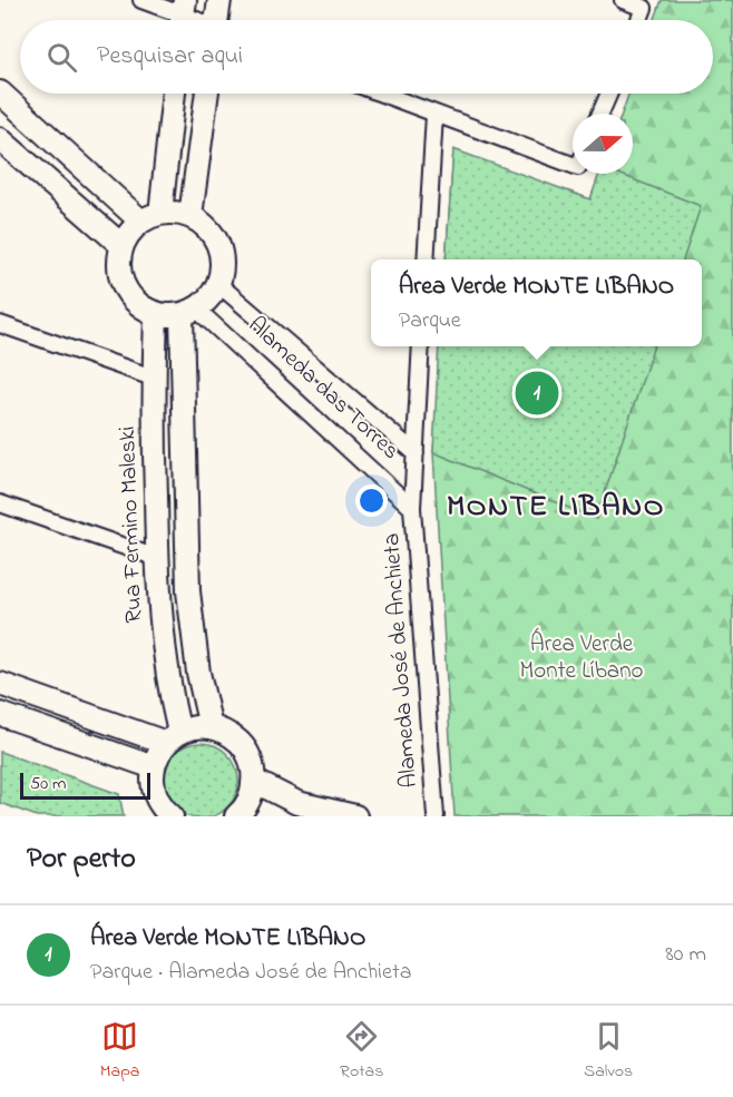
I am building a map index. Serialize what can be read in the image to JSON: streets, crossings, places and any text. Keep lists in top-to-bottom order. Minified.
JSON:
{"streets":{"street":["Alameda das Torres","Rua Fermino Maleski","Alameda José de Anchieta"]},"crossings":[["Alameda das Torres","Rua Fermino Maleski"],["Alameda das Torres","Alameda José de Anchieta"]],"districts":["MONTE LIBANO"],"parks":["Área Verde Monte Líbano"],"scale_bar":"50 m","north":"right","page":{"search":"Pesquisar aqui","popup":["Área Verde MONTE LIBANO","Parque"],"pins":"1","scale":"50 m","heading":"Por perto","list":[{"mark":"1","name":"Área Verde MONTE LIBANO","note":"Parque · Alameda José de Anchieta","value":"80 m"}],"nav":["Mapa","Rotas","Salvos"]}}
